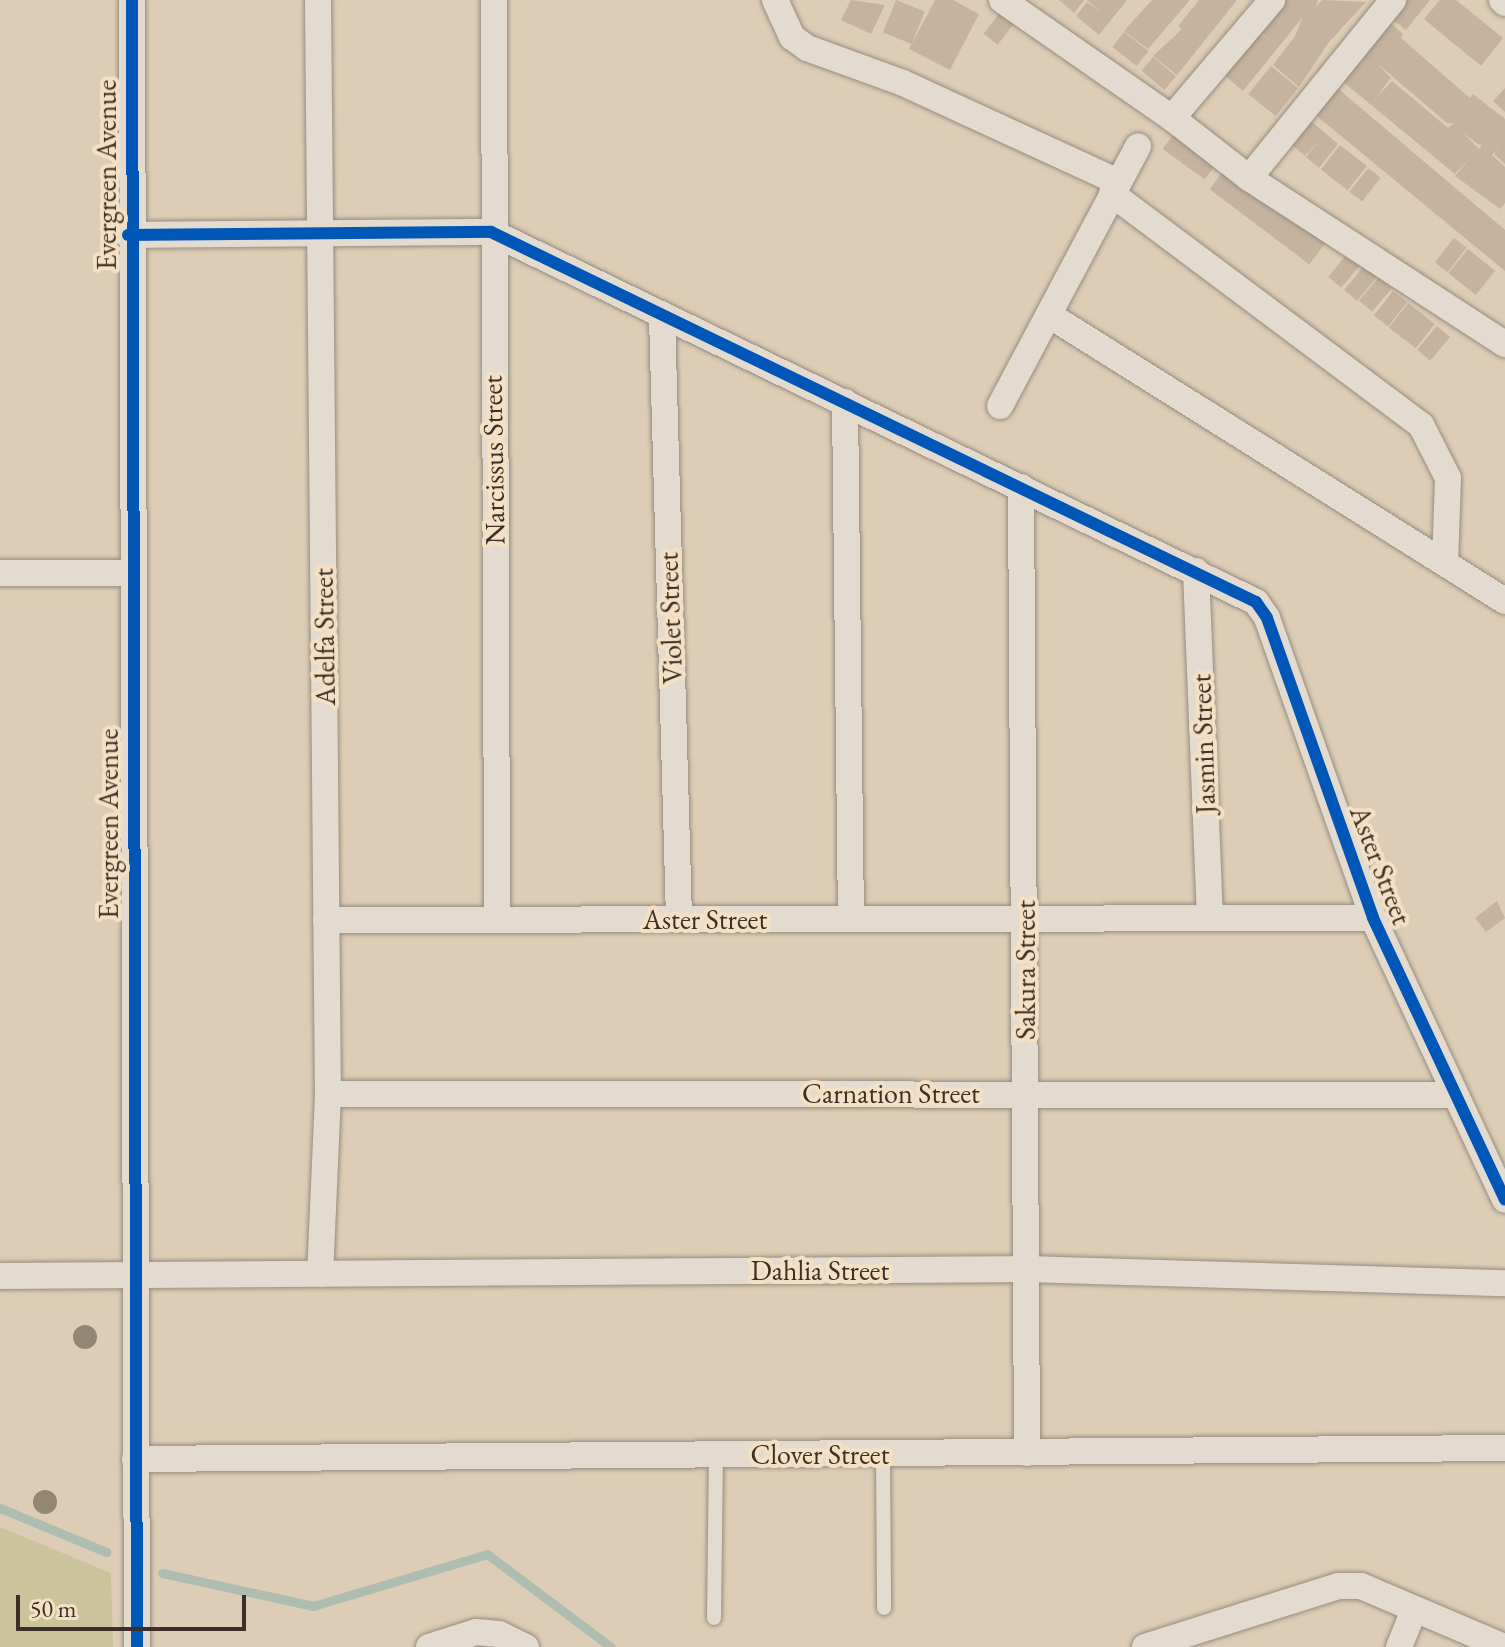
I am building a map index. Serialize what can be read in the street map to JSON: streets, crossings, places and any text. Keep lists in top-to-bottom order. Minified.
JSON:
{"streets":{"street":["Evergreen Avenue","Narcissus Street","Violet Street","Adelfa Street","Jasmin Street","Aster Street","Sakura Street","Carnation Street","Dahlia Street","Clover Street"]},"crossings":[["Evergreen Avenue","Dahlia Street"],["Evergreen Avenue","Clover Street"],["Narcissus Street","Aster Street"],["Violet Street","Aster Street"],["Adelfa Street","Aster Street"],["Adelfa Street","Carnation Street"],["Adelfa Street","Dahlia Street"],["Jasmin Street","Aster Street"],["Aster Street","Sakura Street"],["Aster Street","Carnation Street"],["Sakura Street","Carnation Street"],["Sakura Street","Dahlia Street"],["Sakura Street","Clover Street"]],"scale_bar":"50 m"}
